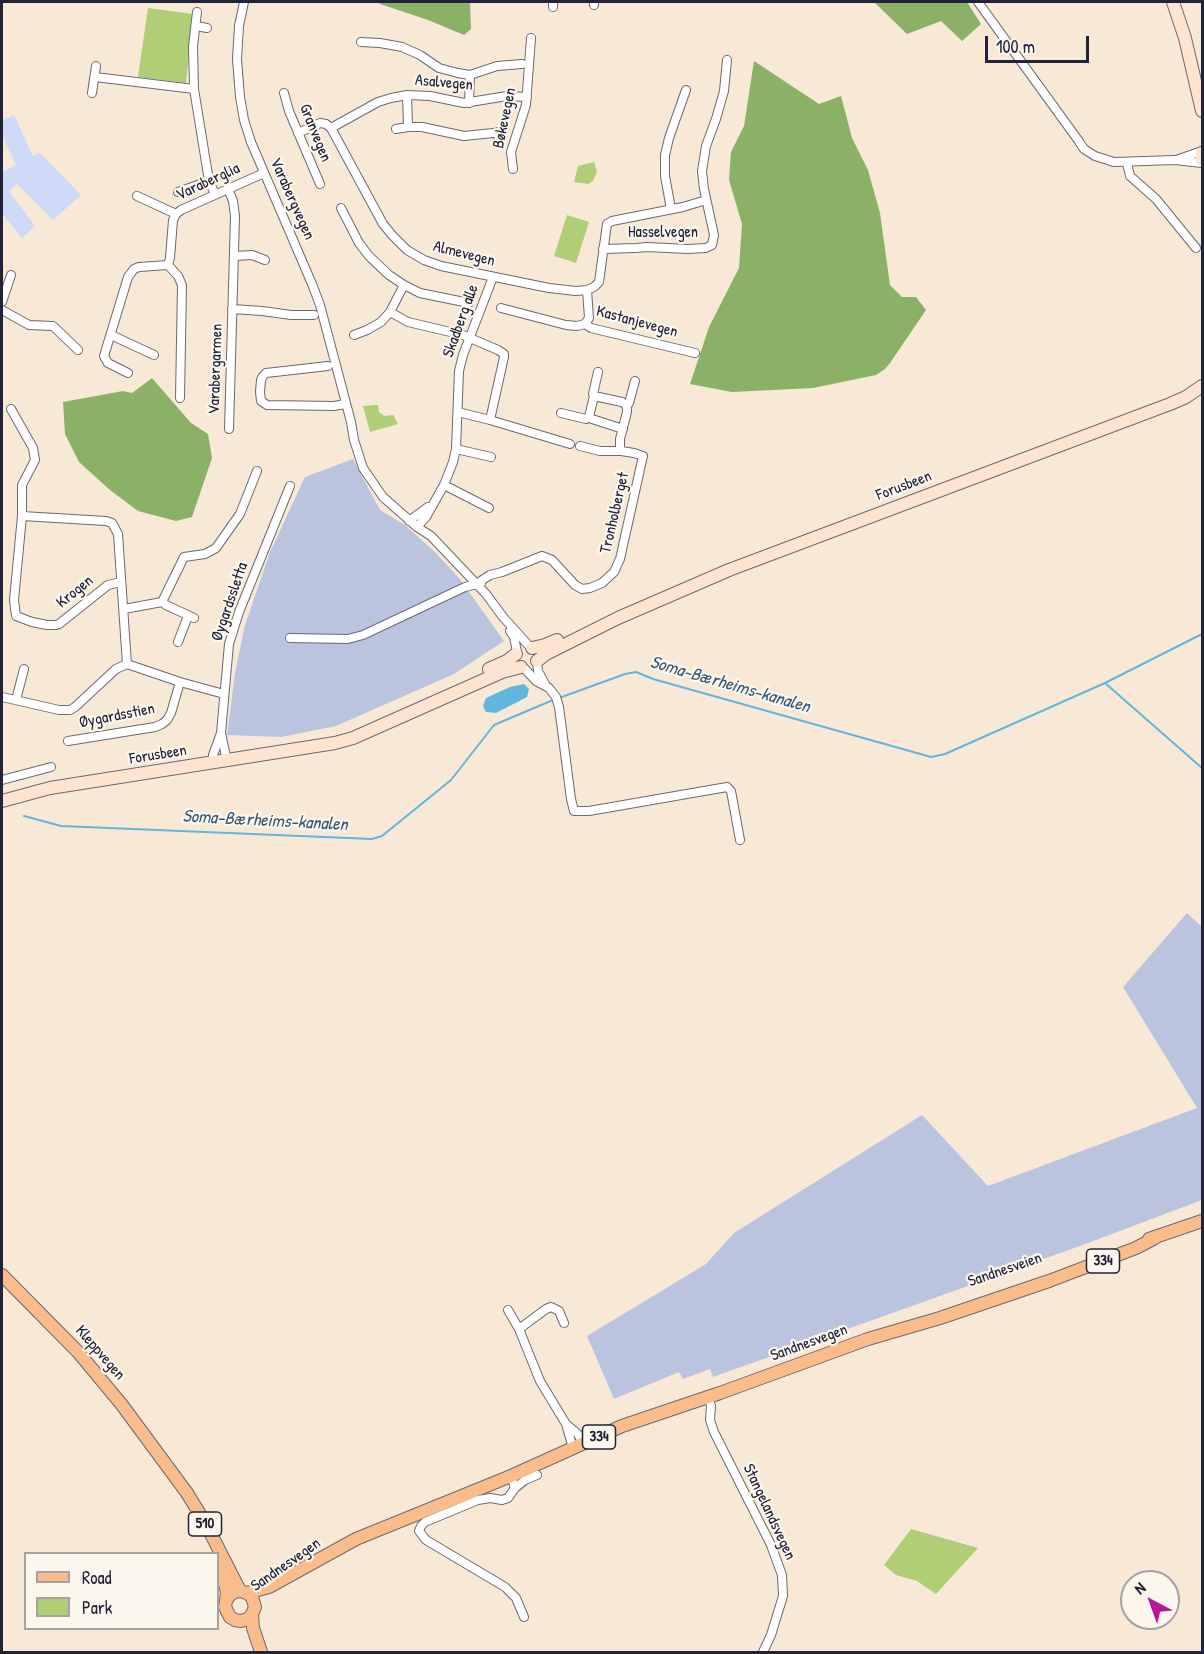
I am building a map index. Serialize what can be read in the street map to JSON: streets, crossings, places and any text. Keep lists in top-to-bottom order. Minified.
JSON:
{"streets":{"main road":["Forusbeen","334","Sandnesveien","Sandnesvegen","Kleppvegen","510"],"street":["Asalvegen","Bøkevegen","Granvegen","Varaberglia","Varabergvegen","Hasselvegen","Almevegen","Skadberg alle","Kastanjevegen","Varabergarmen","Tronholberget","Krogen","Øygardssletta","Øygardsstien","Stangelandsvegen"]},"crossings":[["Asalvegen","Bøkevegen"],["Asalvegen","Granvegen"],["Asalvegen","Almevegen"],["Varaberglia","Varabergvegen"],["Varaberglia","Varabergarmen"],["Varabergvegen","Skadberg alle"],["Varabergvegen","Tronholberget"],["Almevegen","Skadberg alle"],["Forusbeen","Øygardssletta"],["Sandnesveien","Sandnesvegen"],["Sandnesvegen","Kleppvegen"],["Sandnesvegen","Stangelandsvegen"]],"water":["Soma-Bærheims-kanalen"],"legend":["Road","Park"],"scale_bar":"100 m","north":"top left"}
